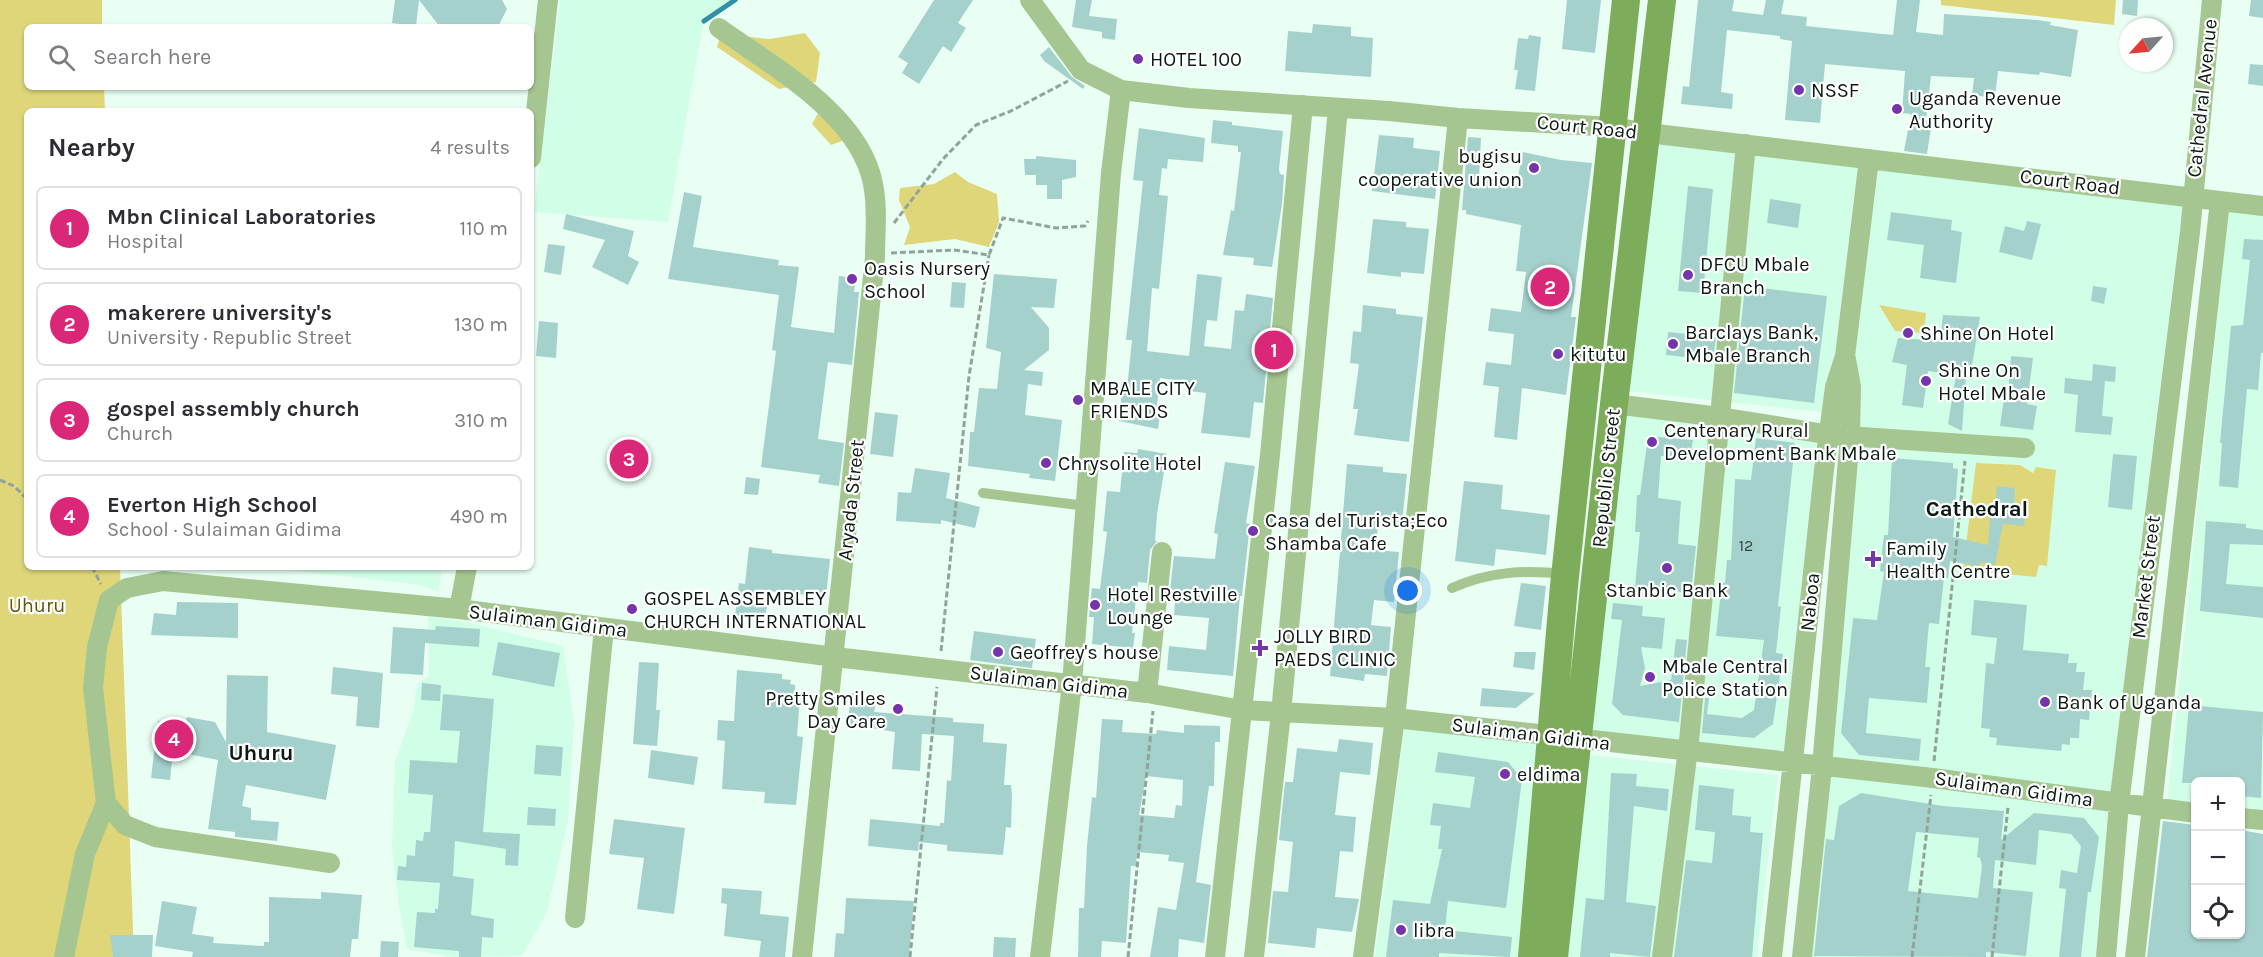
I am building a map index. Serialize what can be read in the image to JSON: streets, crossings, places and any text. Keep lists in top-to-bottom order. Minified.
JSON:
{"streets":{"main road":["Republic Street"],"street":["Cathedral Avenue","Court Road","Aryada Street","Market Street","Naboa","Sulaiman Gidima"]},"crossings":[["Cathedral Avenue","Court Road"],["Cathedral Avenue","Market Street"],["Court Road","Republic Street"],["Court Road","Market Street"],["Court Road","Naboa"],["Republic Street","Sulaiman Gidima"],["Aryada Street","Sulaiman Gidima"],["Market Street","Sulaiman Gidima"],["Naboa","Sulaiman Gidima"]],"districts":["Cathedral","Uhuru"],"parks":["Uhuru"],"places":{"other":["HOTEL 100","NSSF","Uganda Revenue Authority","bugisu cooperative union","DFCU Mbale Branch","Oasis Nursery School","Shine On Hotel","Barclays Bank, Mbale Branch","kitutu","Shine On Hotel Mbale","MBALE CITY FRIENDS","Centenary Rural Development Bank Mbale","Chrysolite Hotel","Casa del Turista;Eco Shamba Cafe","Stanbic Bank","Hotel Restville Lounge","GOSPEL ASSEMBLEY CHURCH INTERNATIONAL","Geoffrey's house","Mbale Central Police Station","Bank of Uganda","Pretty Smiles Day Care","eldima","libra"],"health":["Family Health Centre","JOLLY BIRD PAEDS CLINIC"]},"house_numbers":["12"],"north":"bottom left","page":{"search":"Search here","heading":["Nearby","4 results"],"list":[{"mark":"1","name":"Mbn Clinical Laboratories","note":"Hospital","value":"110 m"},{"mark":"2","name":"makerere university's","note":"University · Republic Street","value":"130 m"},{"mark":"3","name":"gospel assembly church","note":"Church","value":"310 m"},{"mark":"4","name":"Everton High School","note":"School · Sulaiman Gidima","value":"490 m"}],"pins":["2","1","3","4"],"map_buttons":["+","−"]}}
